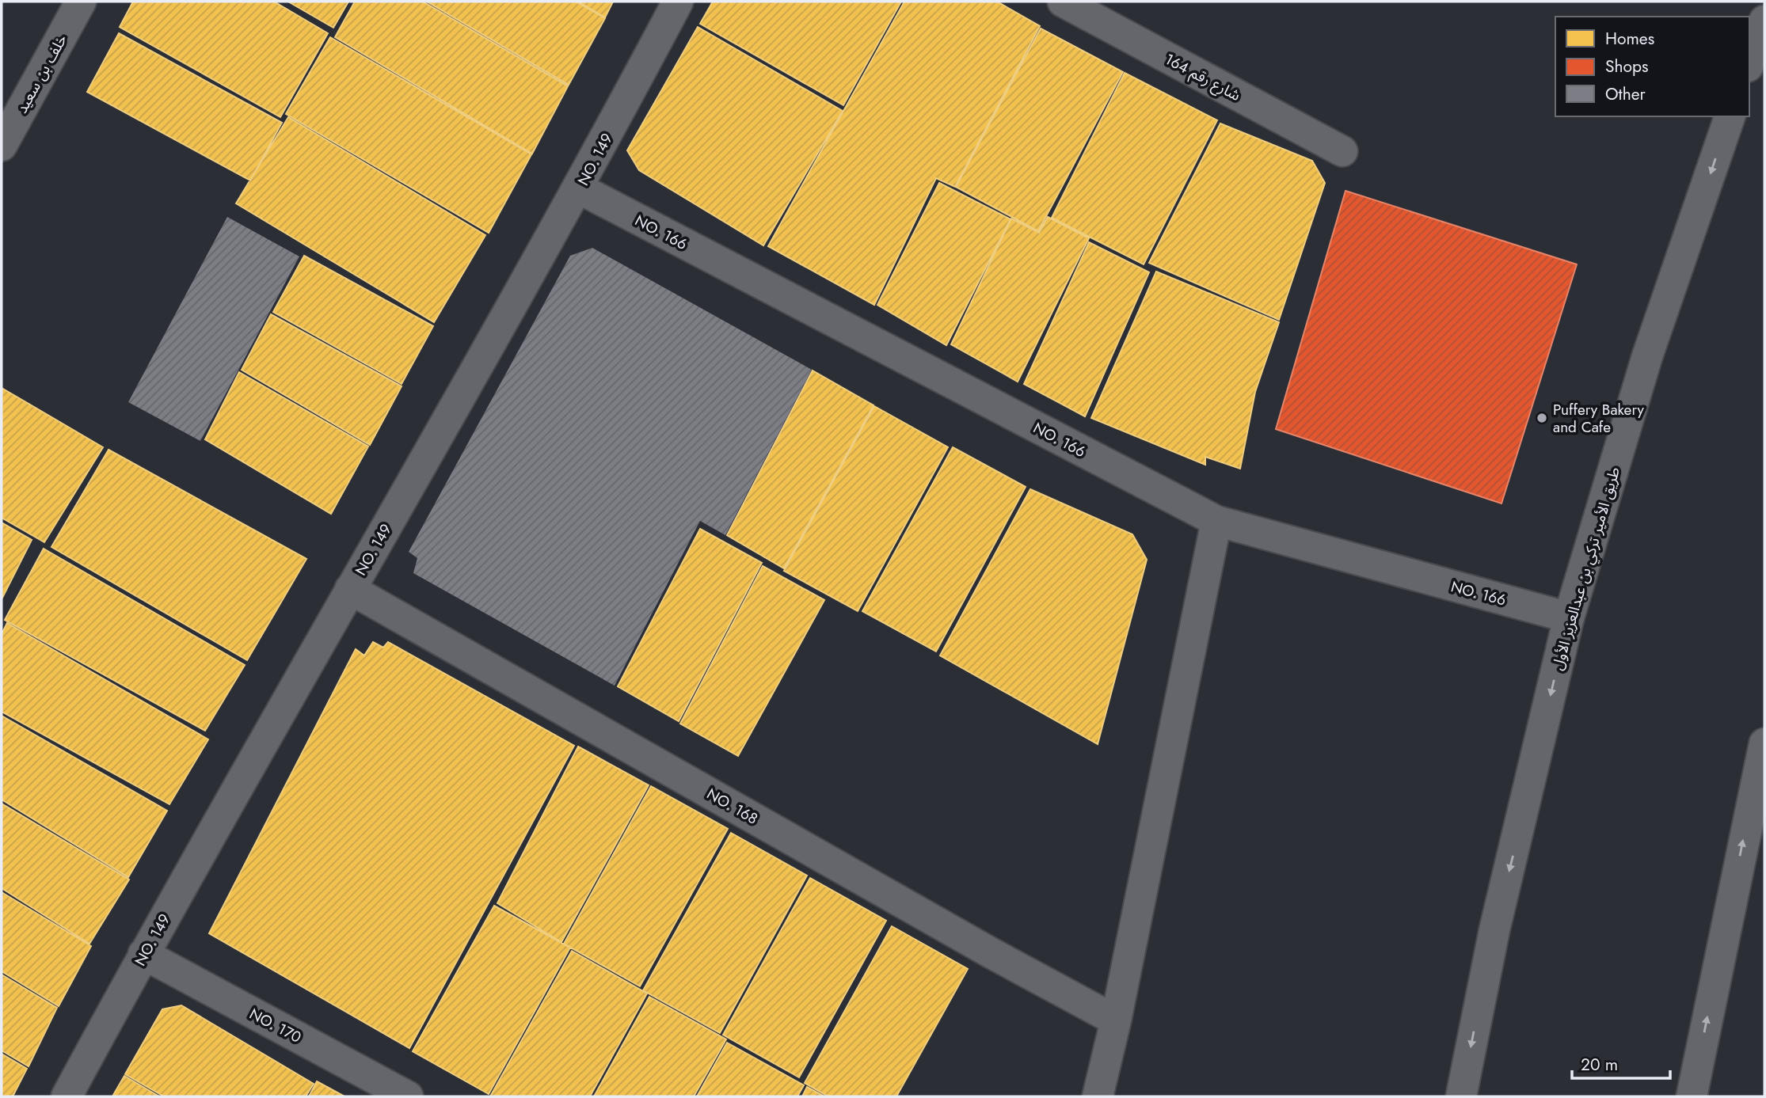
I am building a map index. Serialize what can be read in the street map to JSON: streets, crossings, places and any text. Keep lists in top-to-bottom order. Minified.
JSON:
{"streets":{"street":["خلف بن سعيد","شارع رقم 164","NO. 149","NO. 166","طريق الأمير تركي بن عبدالعزيز الأول","NO. 168","NO. 170"]},"crossings":[["NO. 149","NO. 166"],["NO. 149","NO. 168"],["NO. 149","NO. 170"],["NO. 166","طريق الأمير تركي بن عبدالعزيز الأول"]],"places":["Puffery Bakery and Cafe"],"legend":["Homes","Shops","Other"],"scale_bar":"20 m"}
